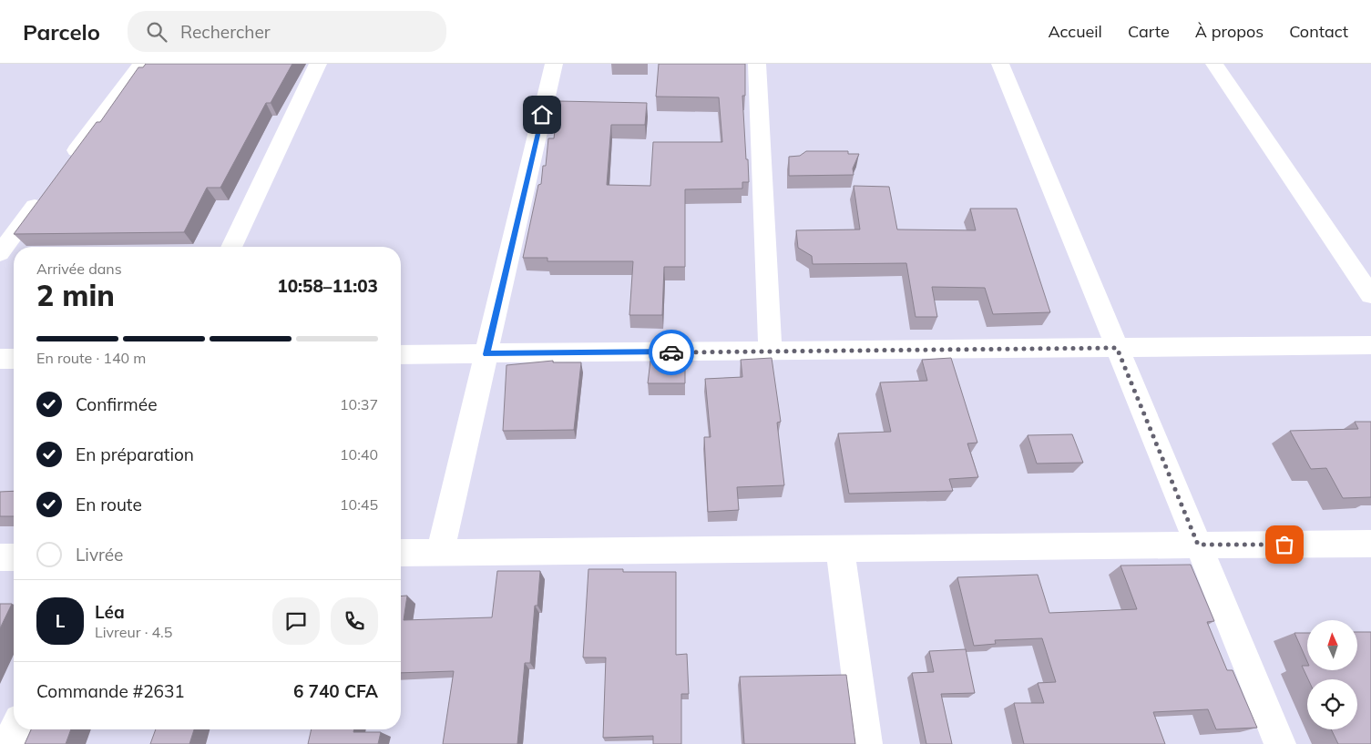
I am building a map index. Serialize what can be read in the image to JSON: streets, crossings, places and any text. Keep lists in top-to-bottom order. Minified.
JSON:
{"north":"top","page":{"header":"Parcelo","search":"Rechercher","nav":["Accueil","Carte","À propos","Contact"],"heading":["2 min","Arrivée dans","10:58–11:03"],"panel":["Léa","Livreur · 4.5","Commande #2631","6 740 CFA"],"bar":"En route · 140 m","list":[["Confirmée","10:37"],["En préparation","10:40"],["En route","10:45"],"Livrée"],"round":"L"}}
